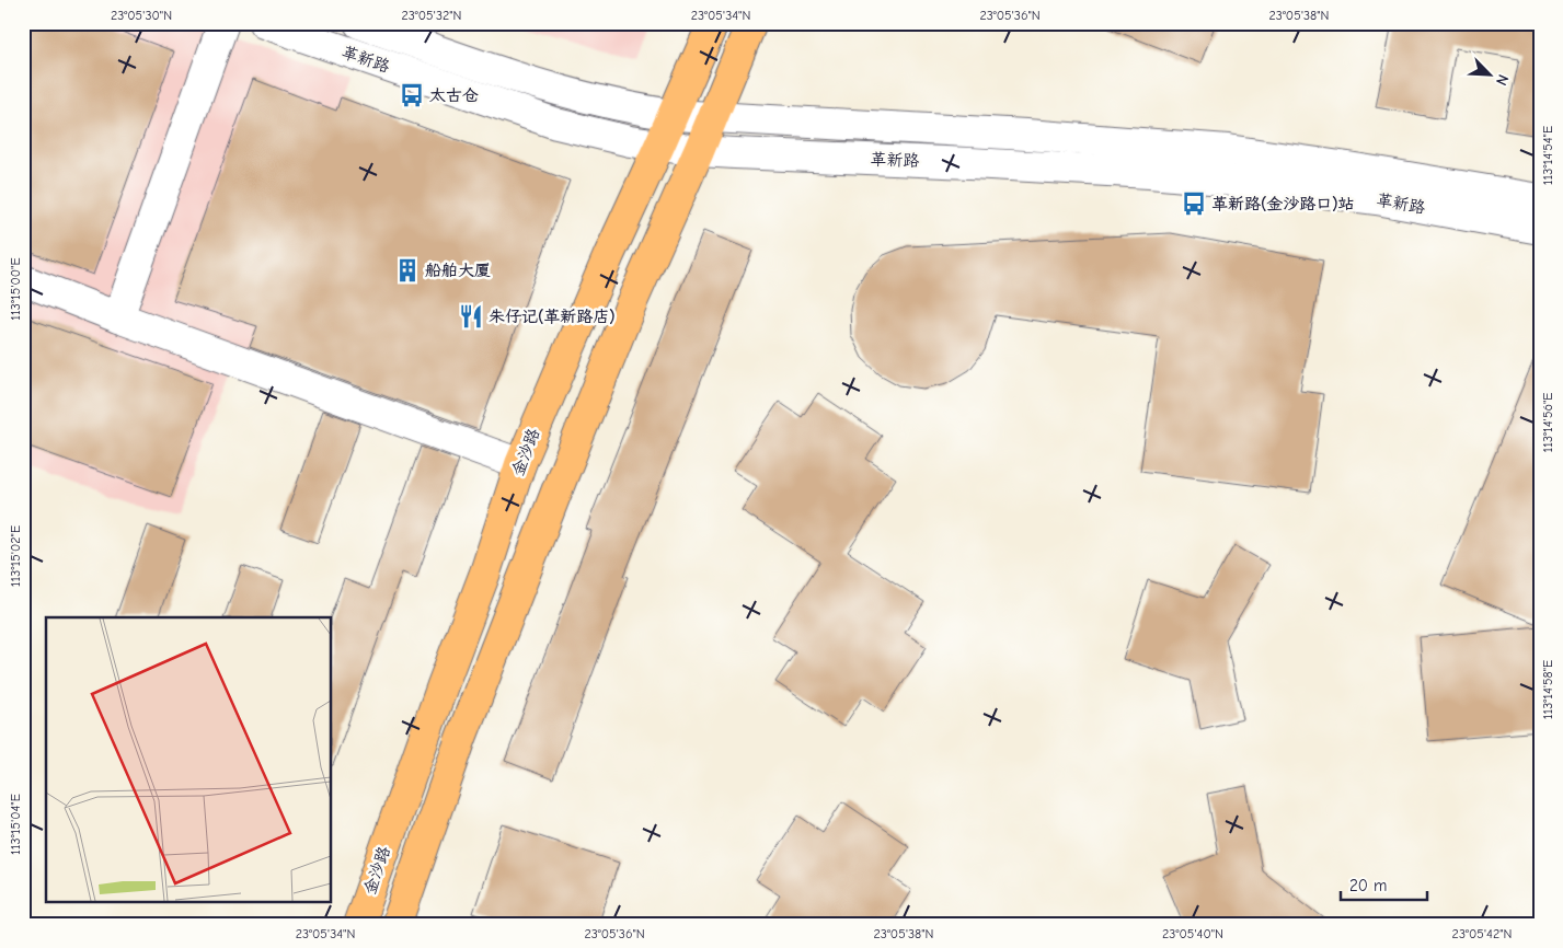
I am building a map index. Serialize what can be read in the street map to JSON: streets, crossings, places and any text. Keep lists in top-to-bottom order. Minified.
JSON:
{"streets":{"main road":["金沙路"],"street":["革新路"]},"crossings":[["革新路","金沙路"]],"places":{"bus stop":["太古仓","革新路(金沙路口)站"],"building":["船舶大厦"],"restaurant":["朱仔记(革新路店)"]},"scale_bar":"20 m","north":"bottom right","coordinates":["23°05'30\"N","23°05'32\"N","23°05'34\"N","23°05'36\"N","23°05'38\"N","113°14'54\"E","113°15'00\"E","113°14'56\"E","113°15'02\"E","113°14'58\"E","113°15'04\"E","23°05'40\"N","23°05'42\"N"]}
